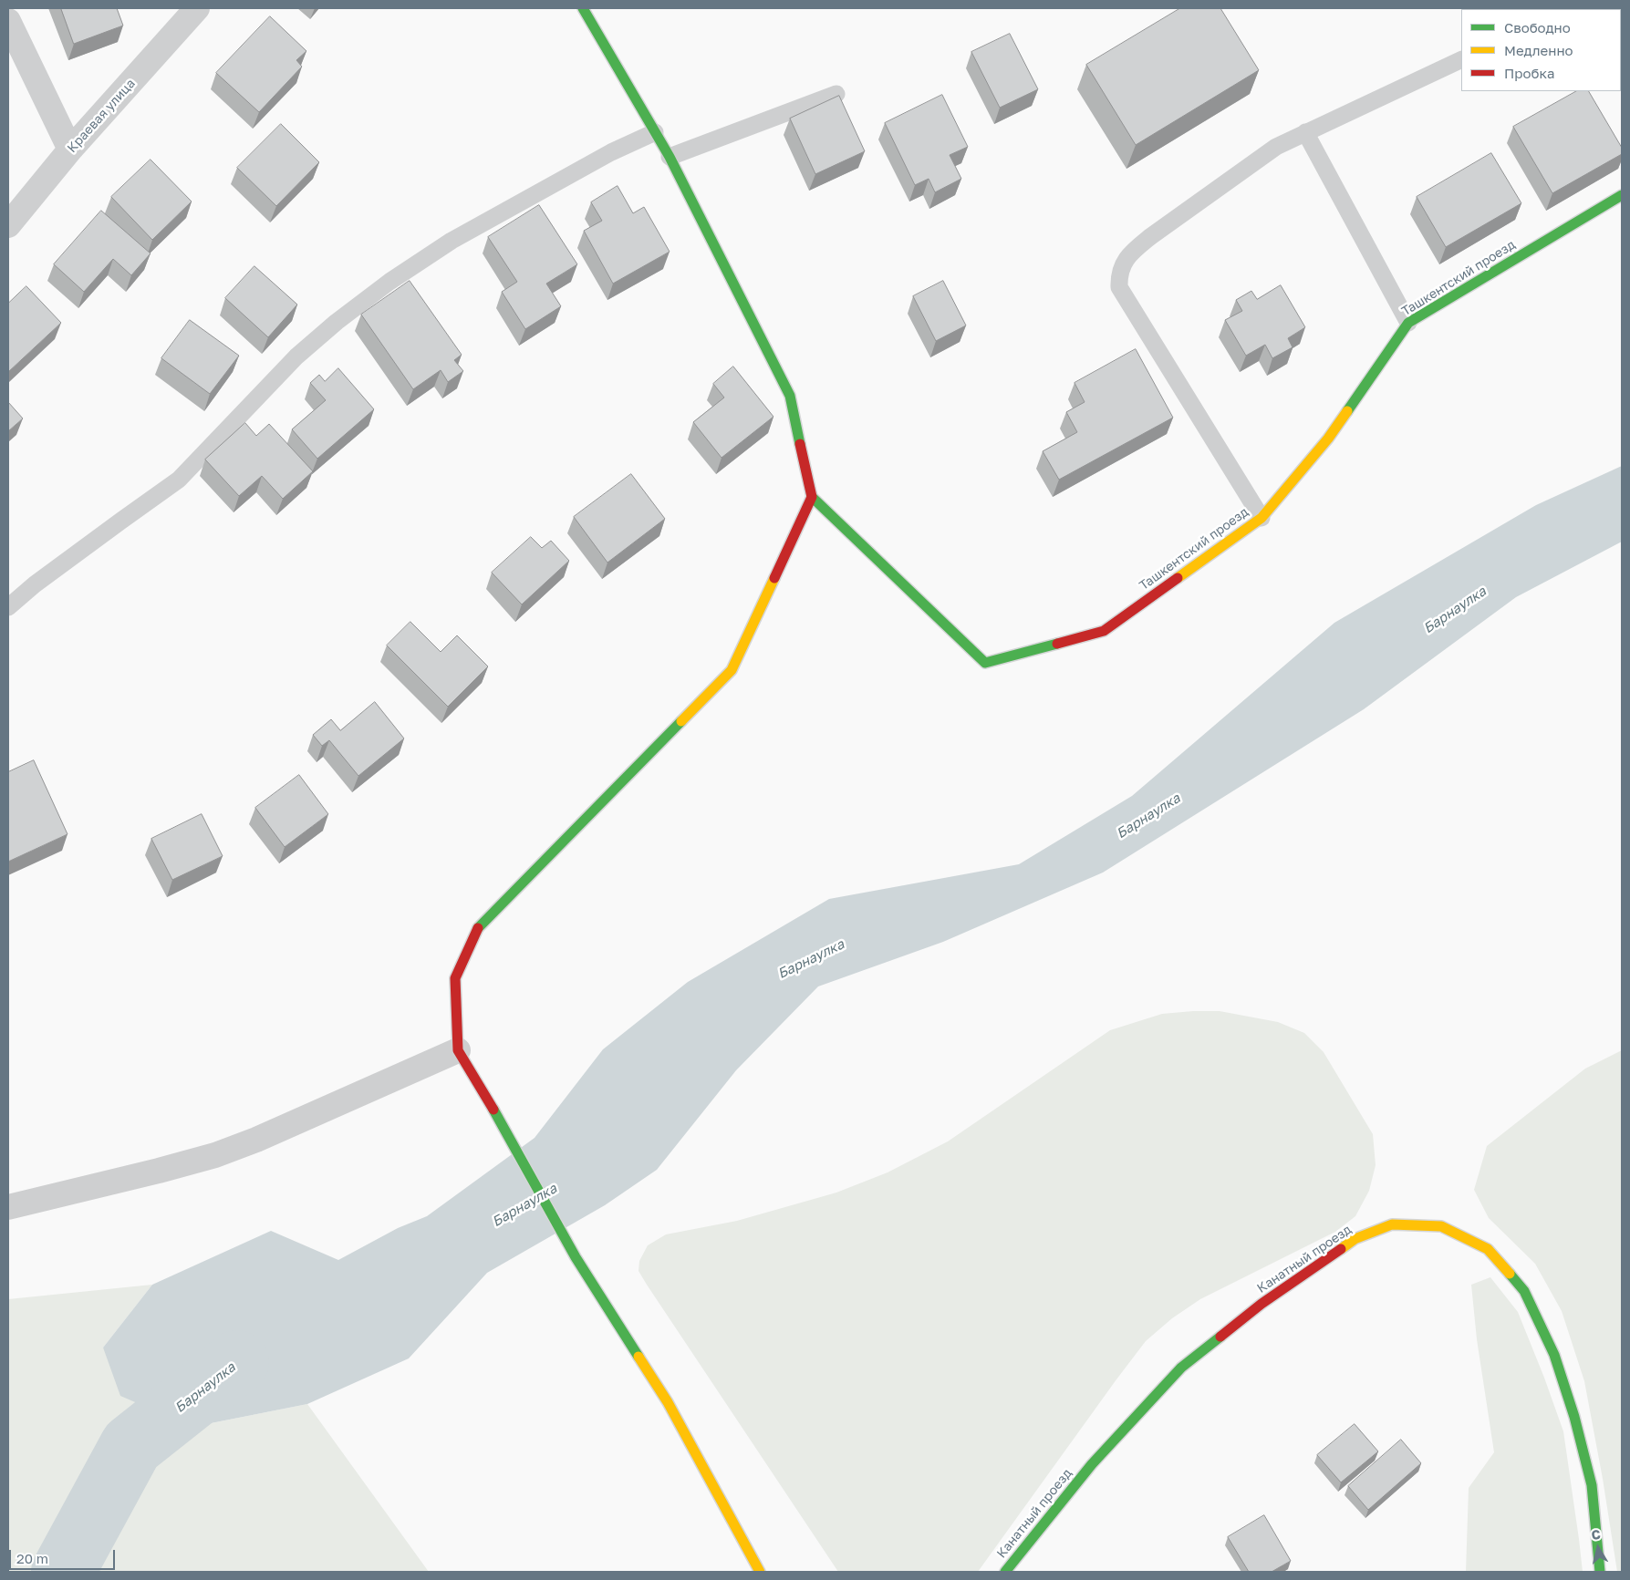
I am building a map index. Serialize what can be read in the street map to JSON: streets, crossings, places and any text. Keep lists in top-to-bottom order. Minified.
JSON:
{"streets":{"street":["Краевая улица","Ташкентский проезд","Канатный проезд"]},"water":["Барнаулка"],"legend":["Свободно","Медленно","Пробка"],"scale_bar":"20 m","north":"top"}
